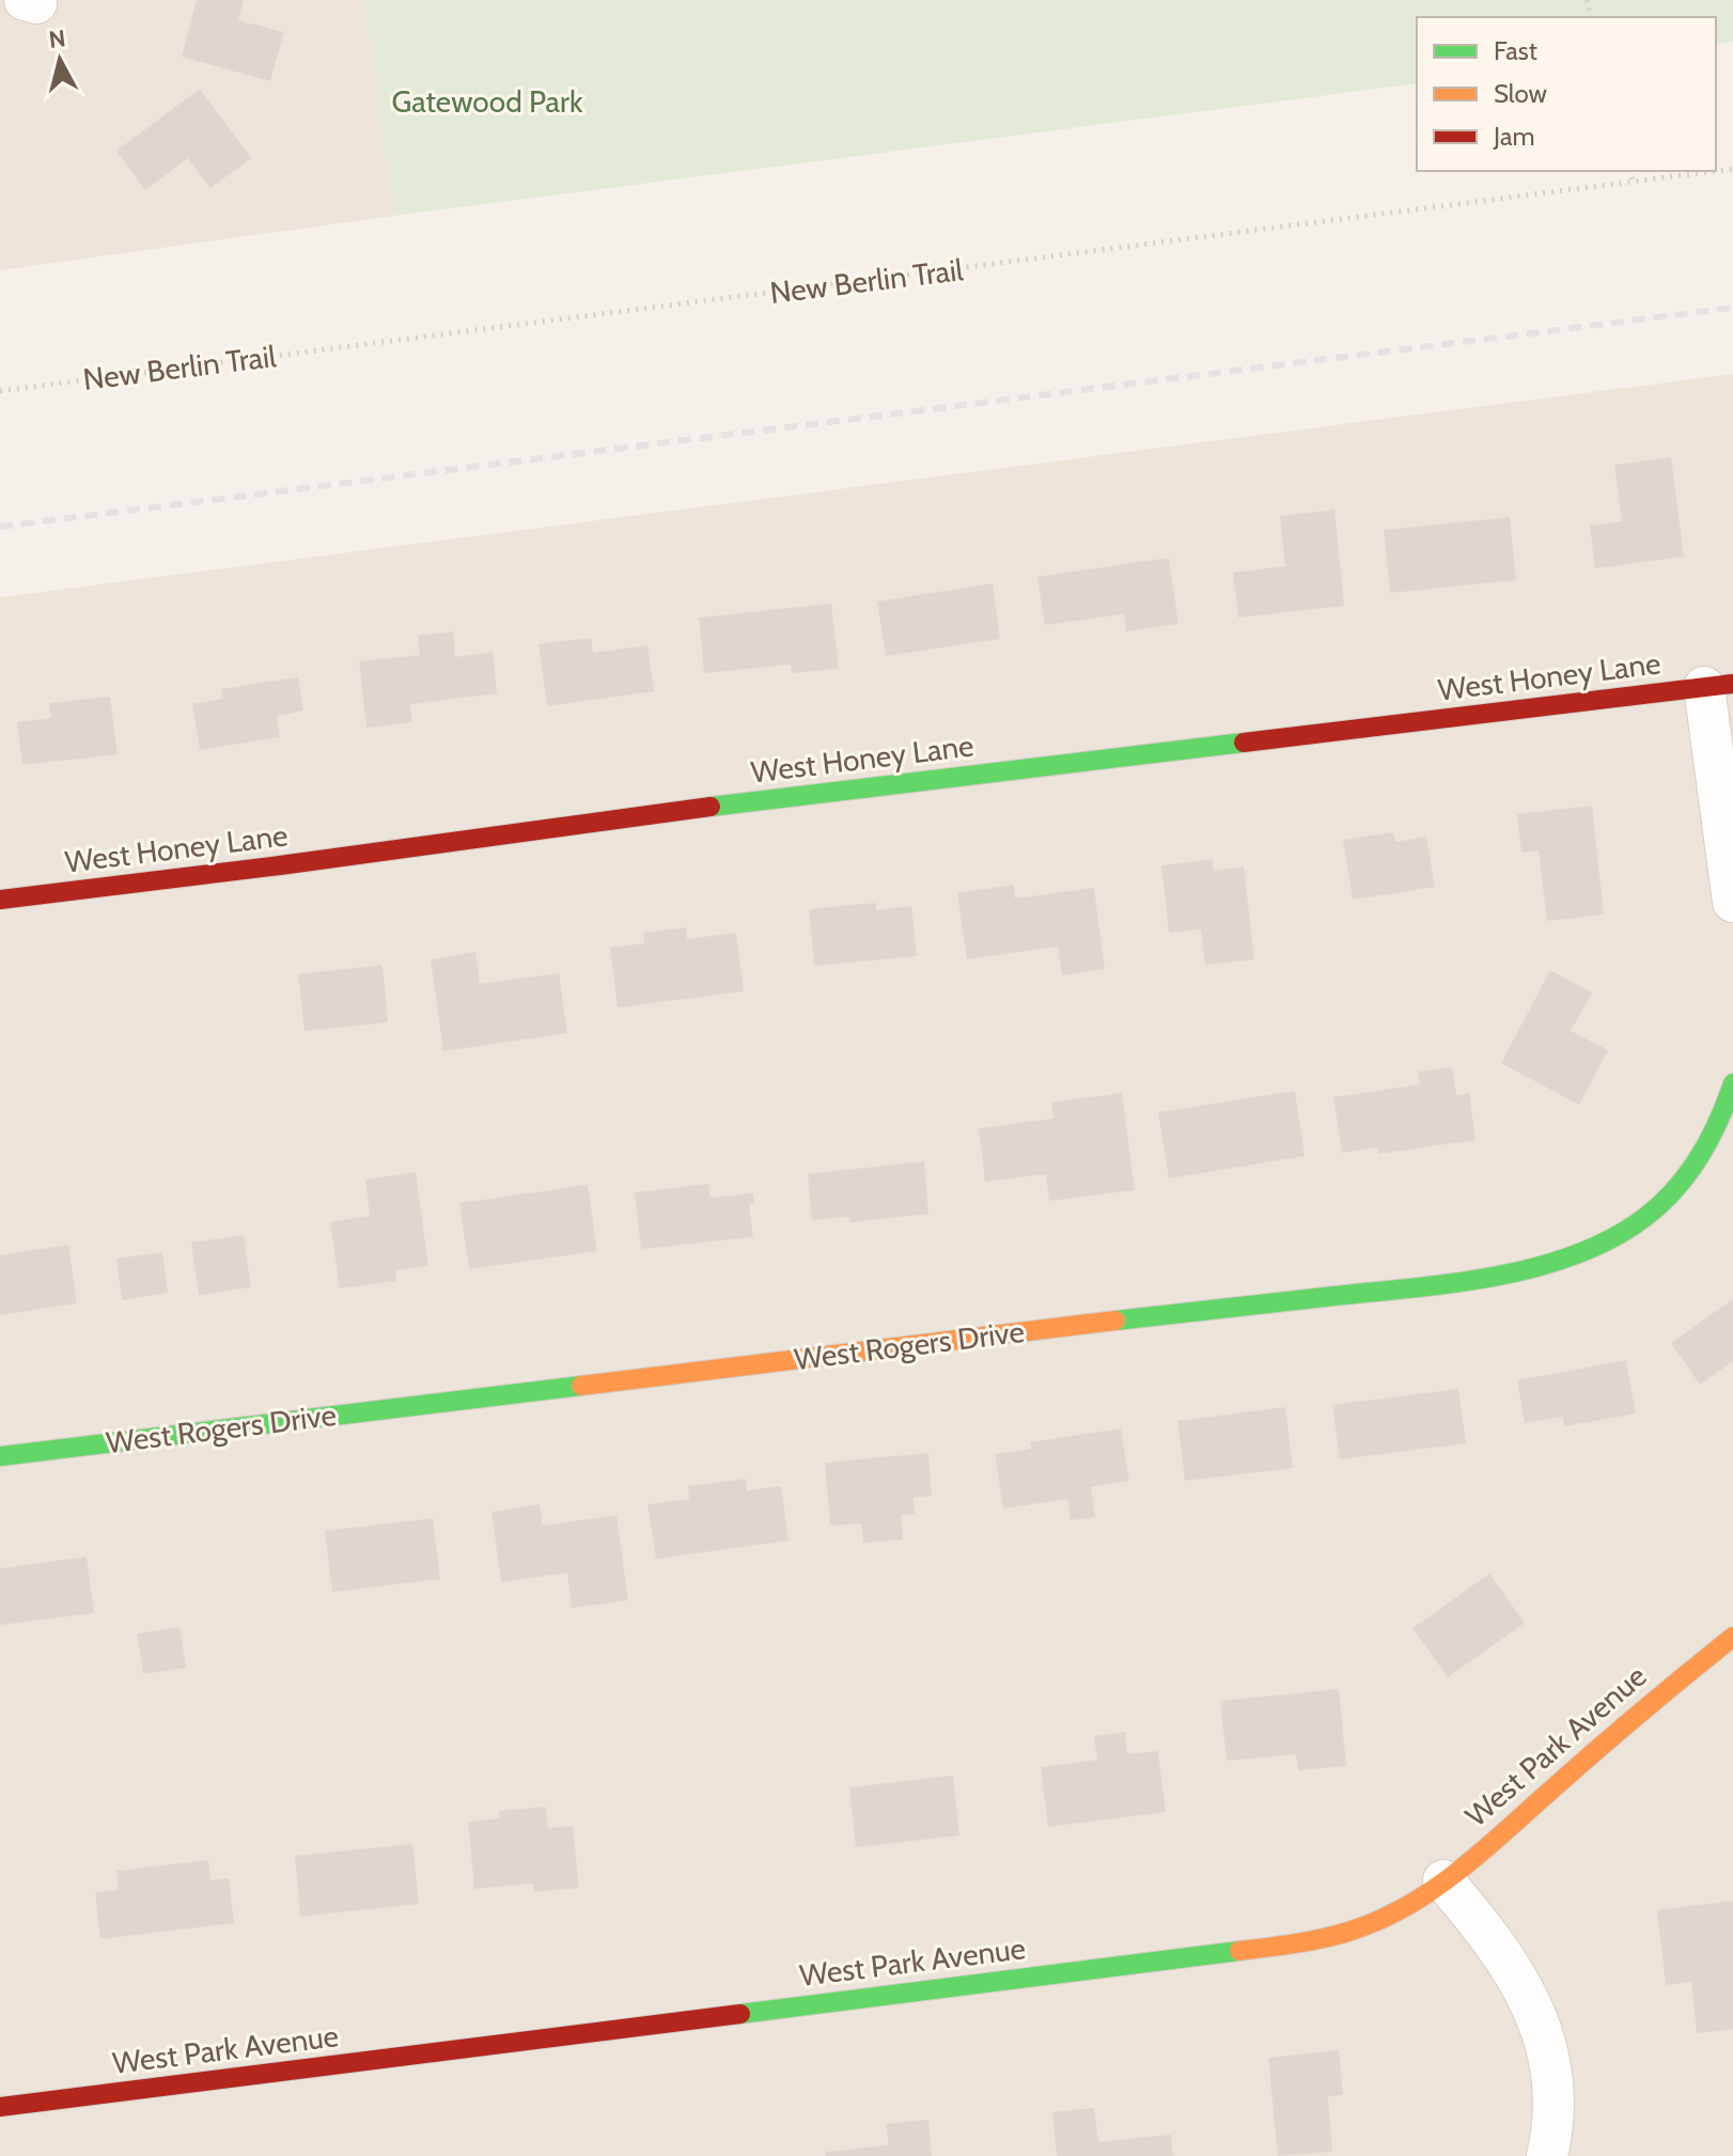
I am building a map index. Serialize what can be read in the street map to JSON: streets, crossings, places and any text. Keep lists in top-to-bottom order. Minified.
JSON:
{"streets":{"street":["West Honey Lane","West Rogers Drive","West Park Avenue"],"path":["New Berlin Trail"]},"parks":["Gatewood Park"],"legend":["Fast","Slow","Jam"],"north":"top"}
